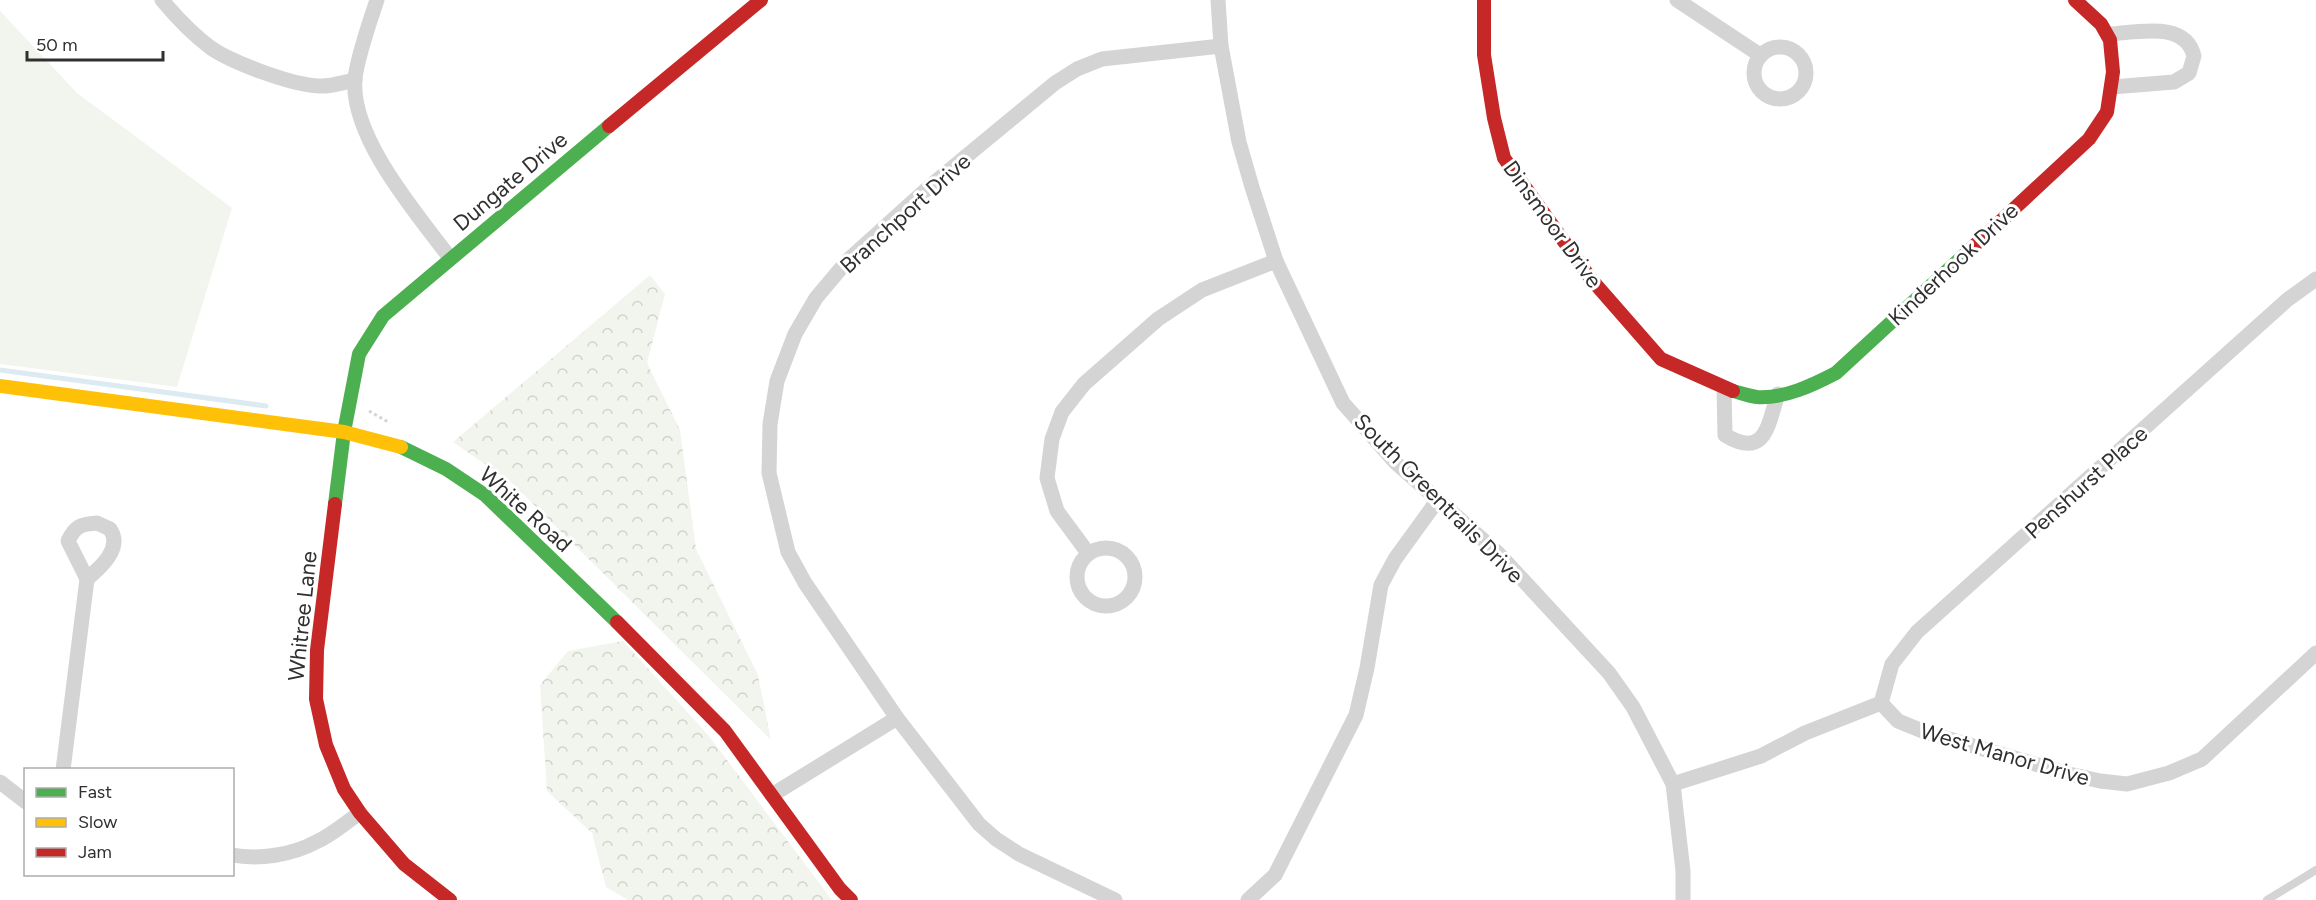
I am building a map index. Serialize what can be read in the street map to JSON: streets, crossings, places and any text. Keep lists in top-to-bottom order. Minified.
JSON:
{"streets":{"street":["Dungate Drive","Branchport Drive","Dinsmoor Drive","Kinderhook Drive","Penshurst Place","South Greentrails Drive","White Road","Whitree Lane","West Manor Drive"]},"crossings":[["Dungate Drive","White Road"],["Dungate Drive","Whitree Lane"],["Branchport Drive","South Greentrails Drive"],["Dinsmoor Drive","Kinderhook Drive"],["Penshurst Place","West Manor Drive"],["White Road","Whitree Lane"]],"legend":["Fast","Slow","Jam"],"scale_bar":"50 m"}
